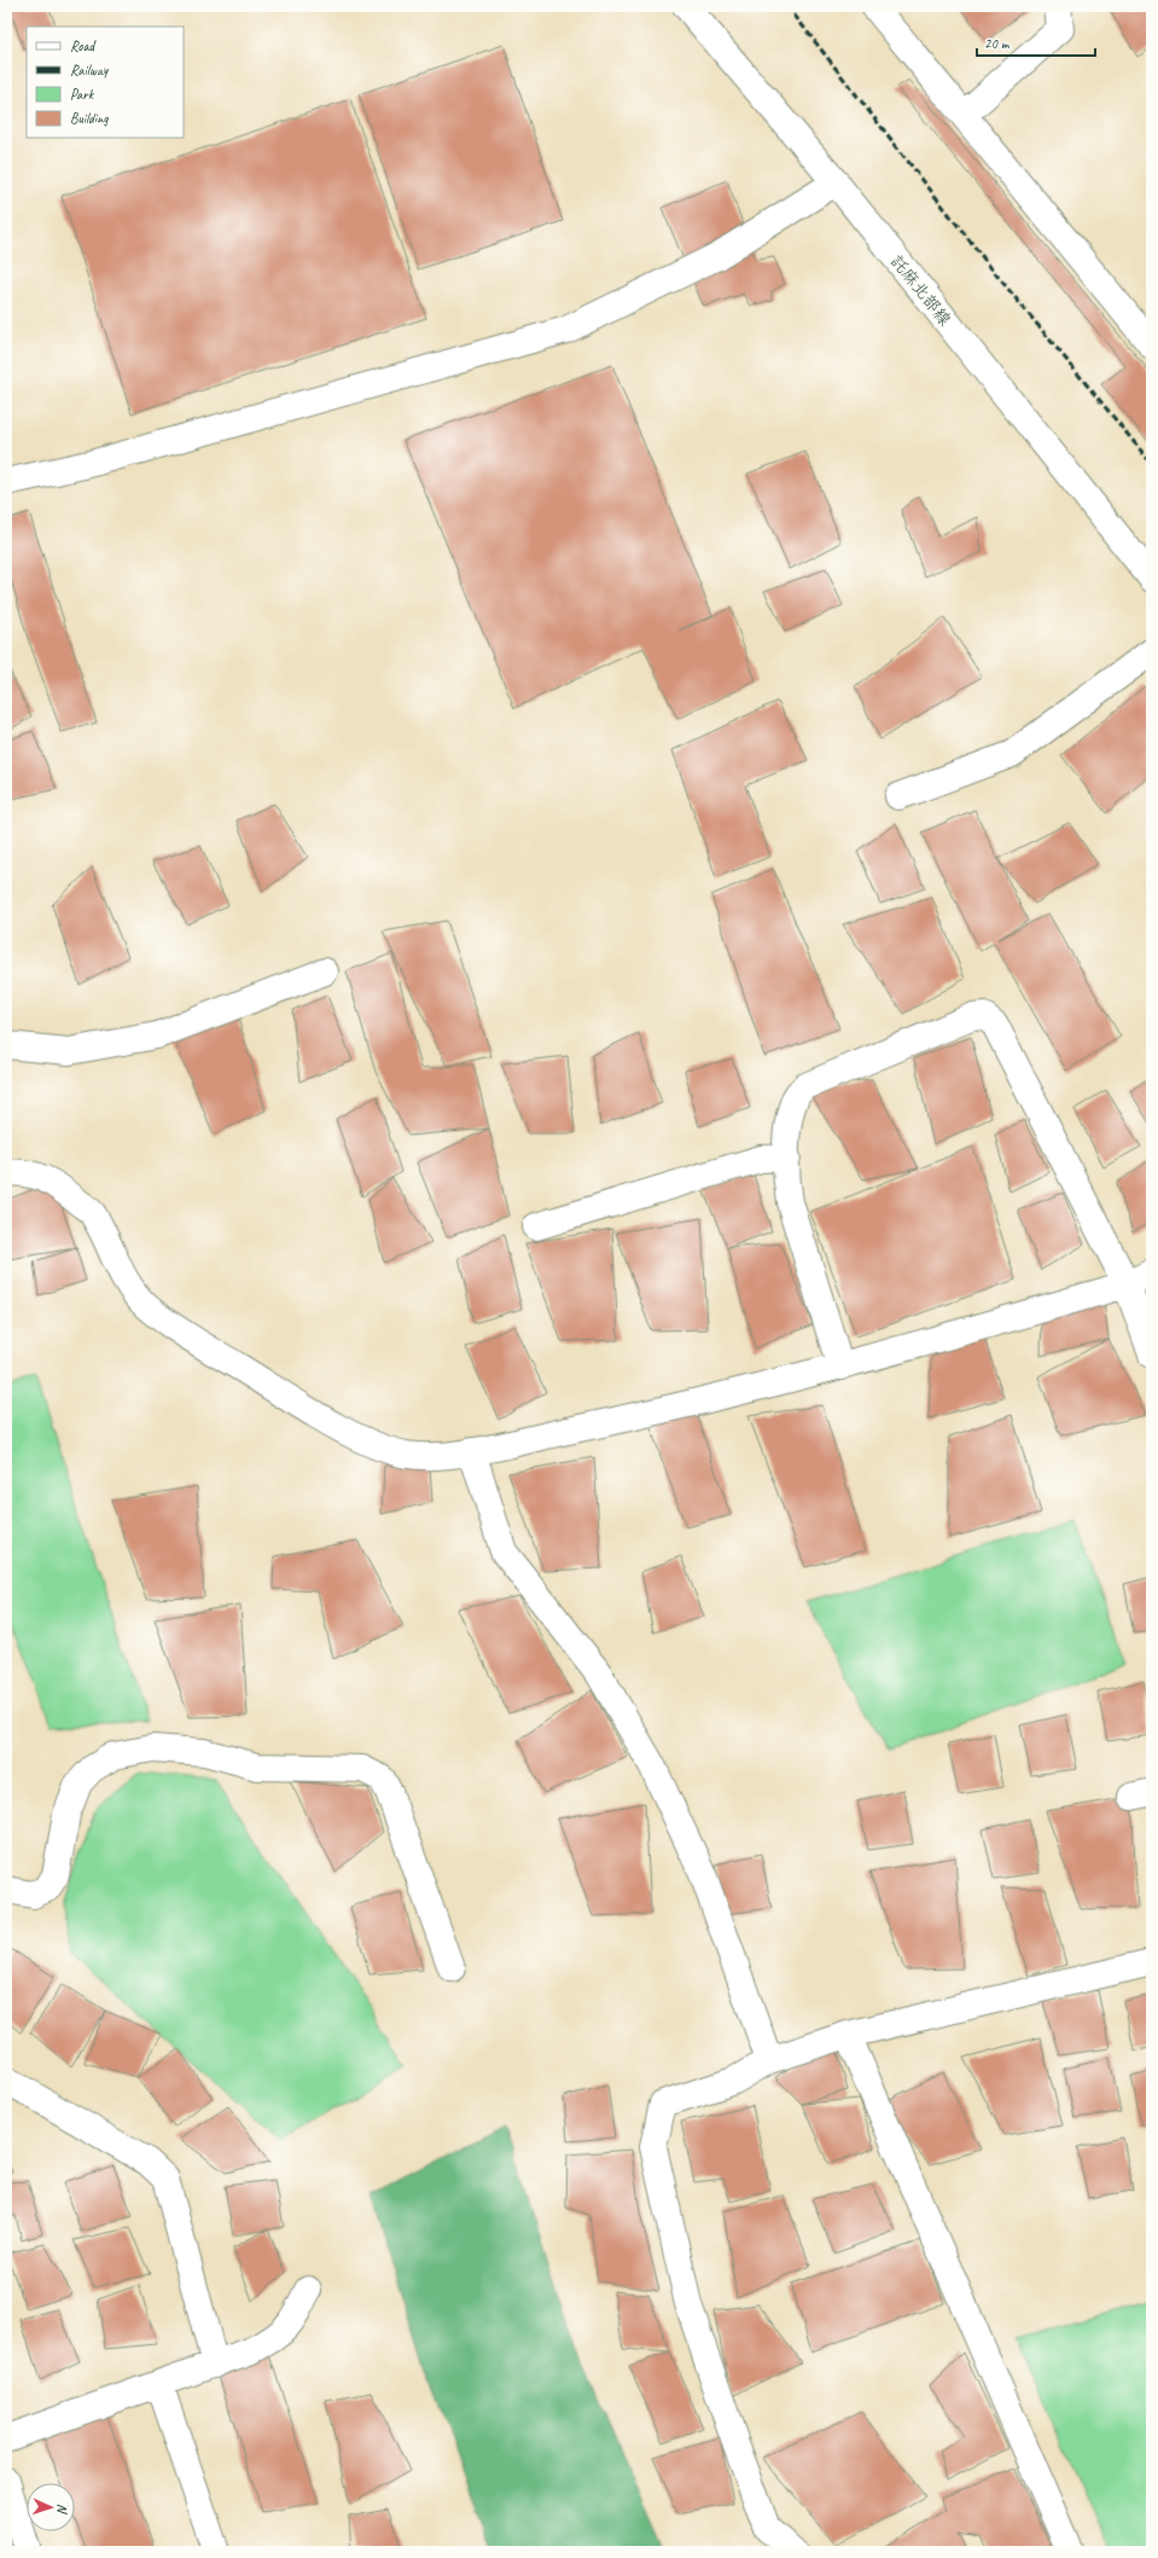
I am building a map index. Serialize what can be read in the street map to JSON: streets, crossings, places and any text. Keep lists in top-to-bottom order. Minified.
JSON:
{"streets":{"street":["託麻北部線"]},"legend":["Road","Railway","Park","Building"],"scale_bar":"20 m","north":"right"}
